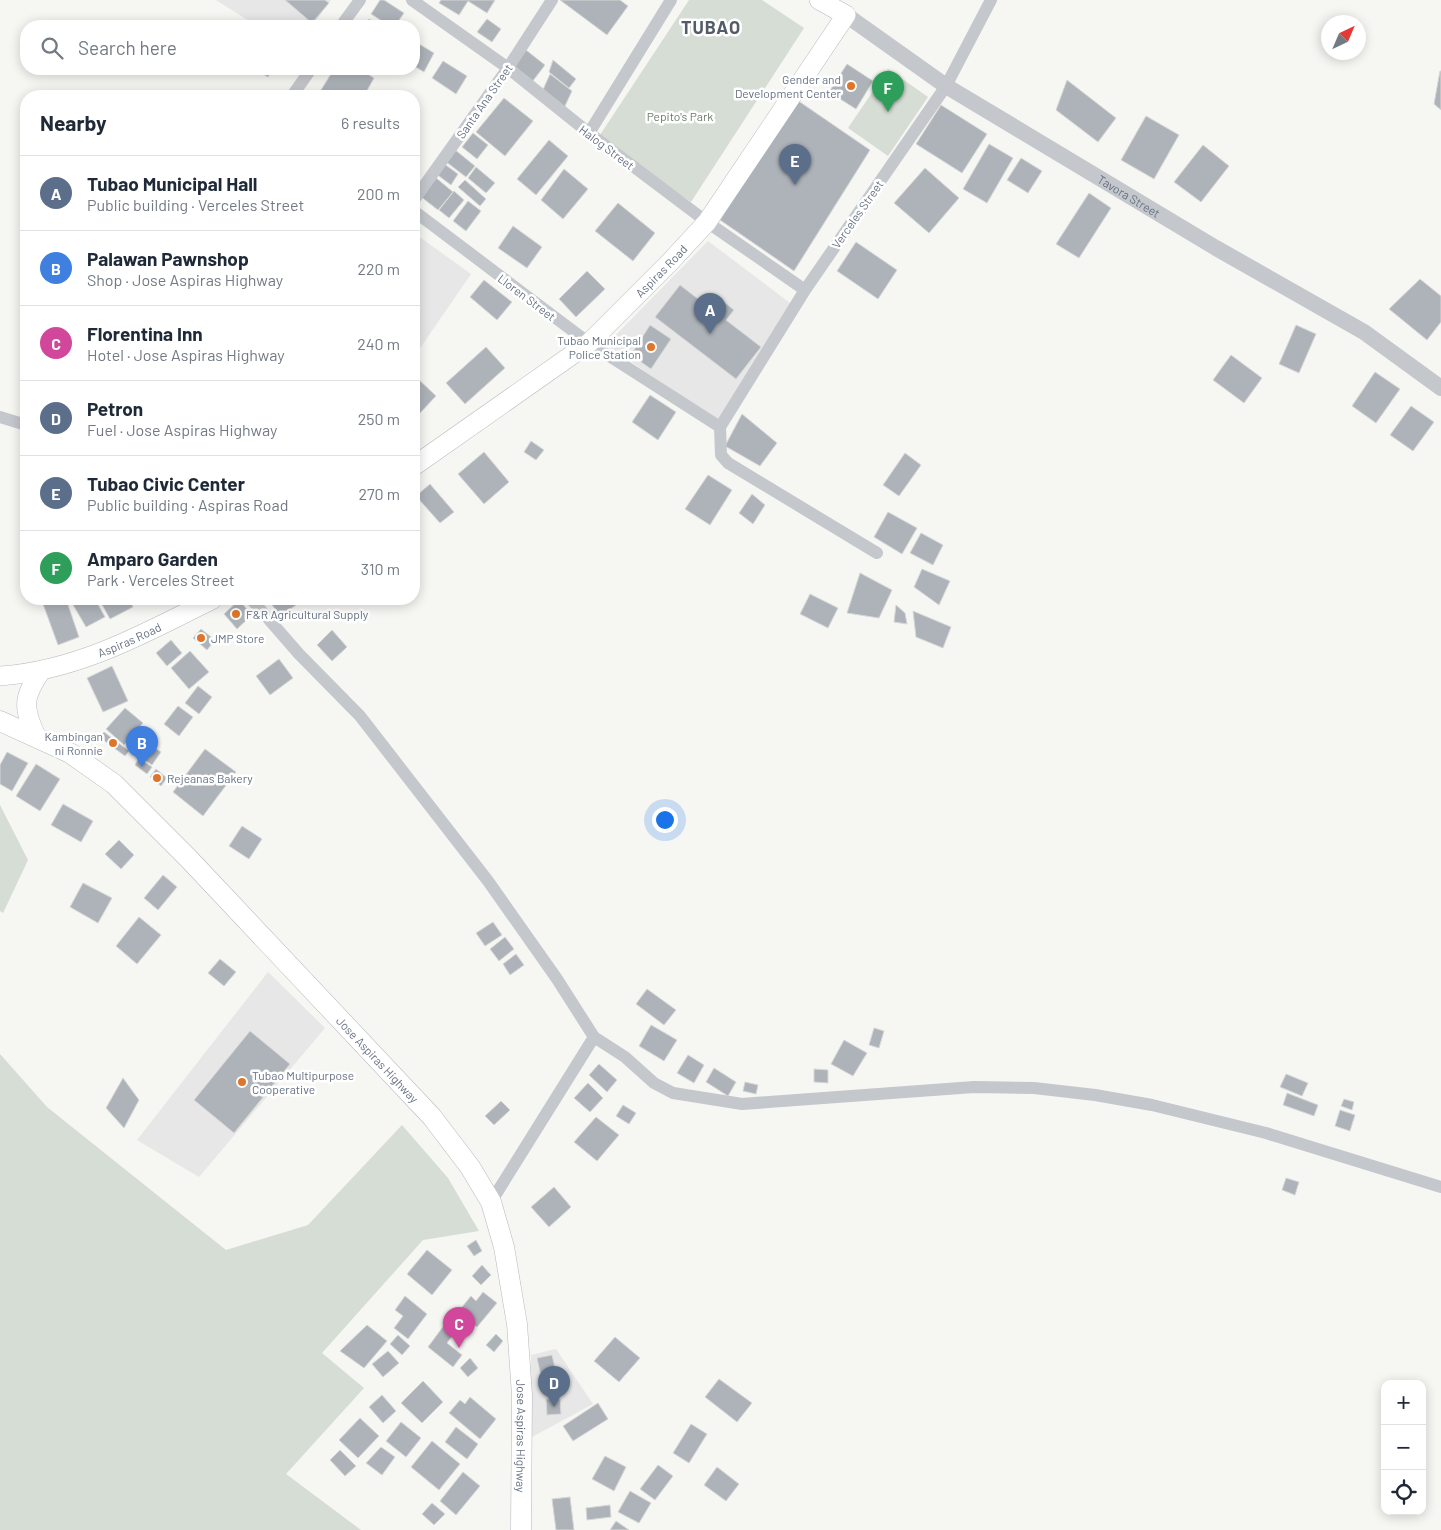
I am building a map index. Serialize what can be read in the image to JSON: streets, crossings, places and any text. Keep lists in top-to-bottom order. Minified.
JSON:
{"streets":{"main road":["Tavora Street","Aspiras Road","Jose Aspiras Highway"],"street":["Santa Ana Street","Halog Street","Verceles Street","Lloren Street"]},"crossings":[["Santa Ana Street","Halog Street"],["Halog Street","Verceles Street"],["Halog Street","Aspiras Road"],["Tavora Street","Verceles Street"],["Tavora Street","Aspiras Road"],["Verceles Street","Lloren Street"],["Aspiras Road","Lloren Street"]],"districts":["TUBAO"],"parks":["Pepito's Park"],"places":["Gender and Development Center","Tubao Municipal Police Station","F&R Agricultural Supply","JMP Store","Kambingan ni Ronnie","Rejeanas Bakery","Tubao Multipurpose Cooperative"],"north":"top right","page":{"search":"Search here","pins":["F","E","A","B","C","D"],"heading":["Nearby","6 results"],"list":[{"mark":"A","name":"Tubao Municipal Hall","note":"Public building · Verceles Street","value":"200 m"},{"mark":"B","name":"Palawan Pawnshop","note":"Shop · Jose Aspiras Highway","value":"220 m"},{"mark":"C","name":"Florentina Inn","note":"Hotel · Jose Aspiras Highway","value":"240 m"},{"mark":"D","name":"Petron","note":"Fuel · Jose Aspiras Highway","value":"250 m"},{"mark":"E","name":"Tubao Civic Center","note":"Public building · Aspiras Road","value":"270 m"},{"mark":"F","name":"Amparo Garden","note":"Park · Verceles Street","value":"310 m"}],"map_buttons":["+","−"]}}
